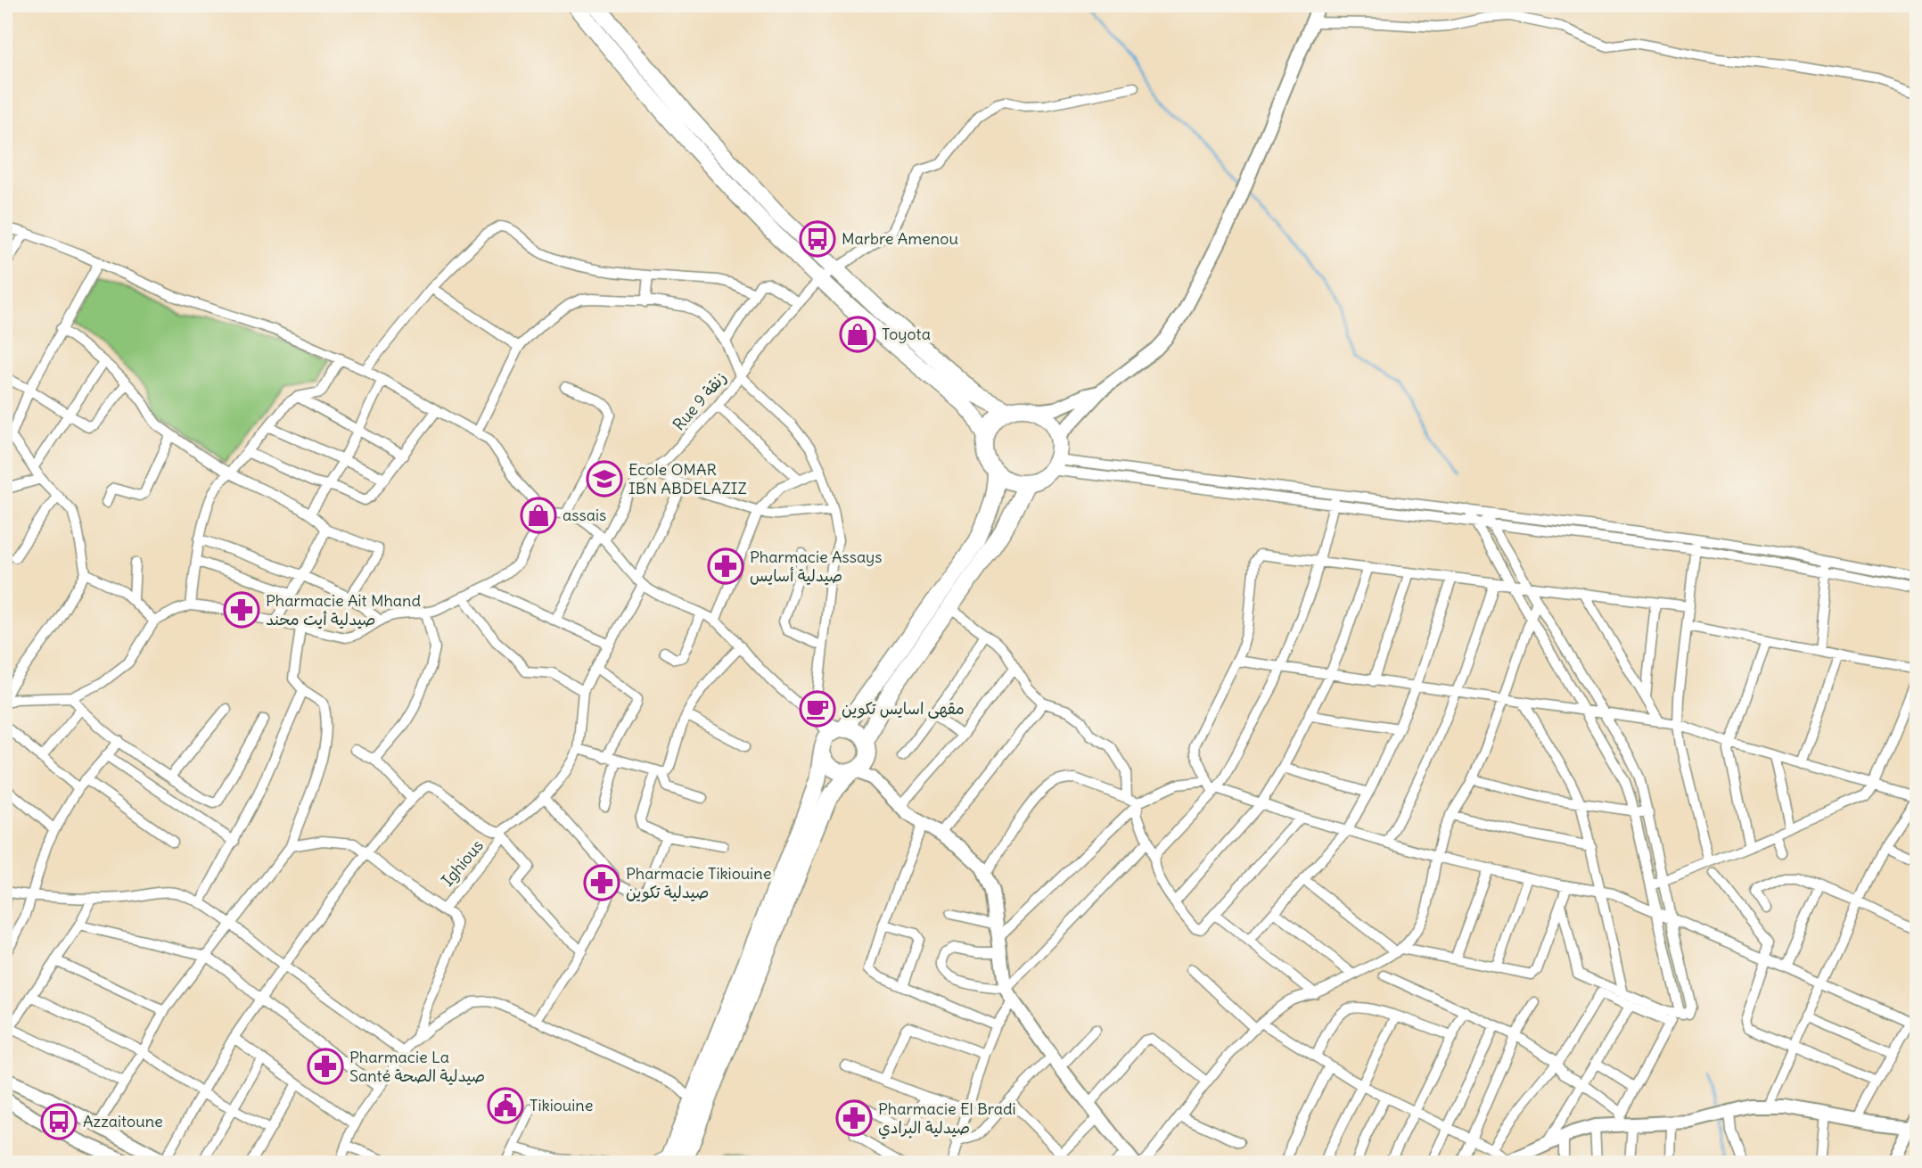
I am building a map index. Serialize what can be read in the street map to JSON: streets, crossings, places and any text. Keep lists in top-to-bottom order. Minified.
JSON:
{"streets":{"street":["Rue 9 زنقة","Ighious"]},"places":{"bus stop":["Marbre Amenou","Azzaitoune"],"shop":["Toyota","assais"],"school or university":["Ecole OMAR IBN ABDELAZIZ"],"pharmacy":["Pharmacie Assays صيدلية أسايس","Pharmacie Ait Mhand صيدلية أيت محند","Pharmacie Tikiouine صيدلية تكوين","Pharmacie La Santé صيدلية الصحة","Pharmacie El Bradi صيدلية البرادي"],"cafe":["مقهى اسايس تكوين"],"public building":["Tikiouine"]}}
